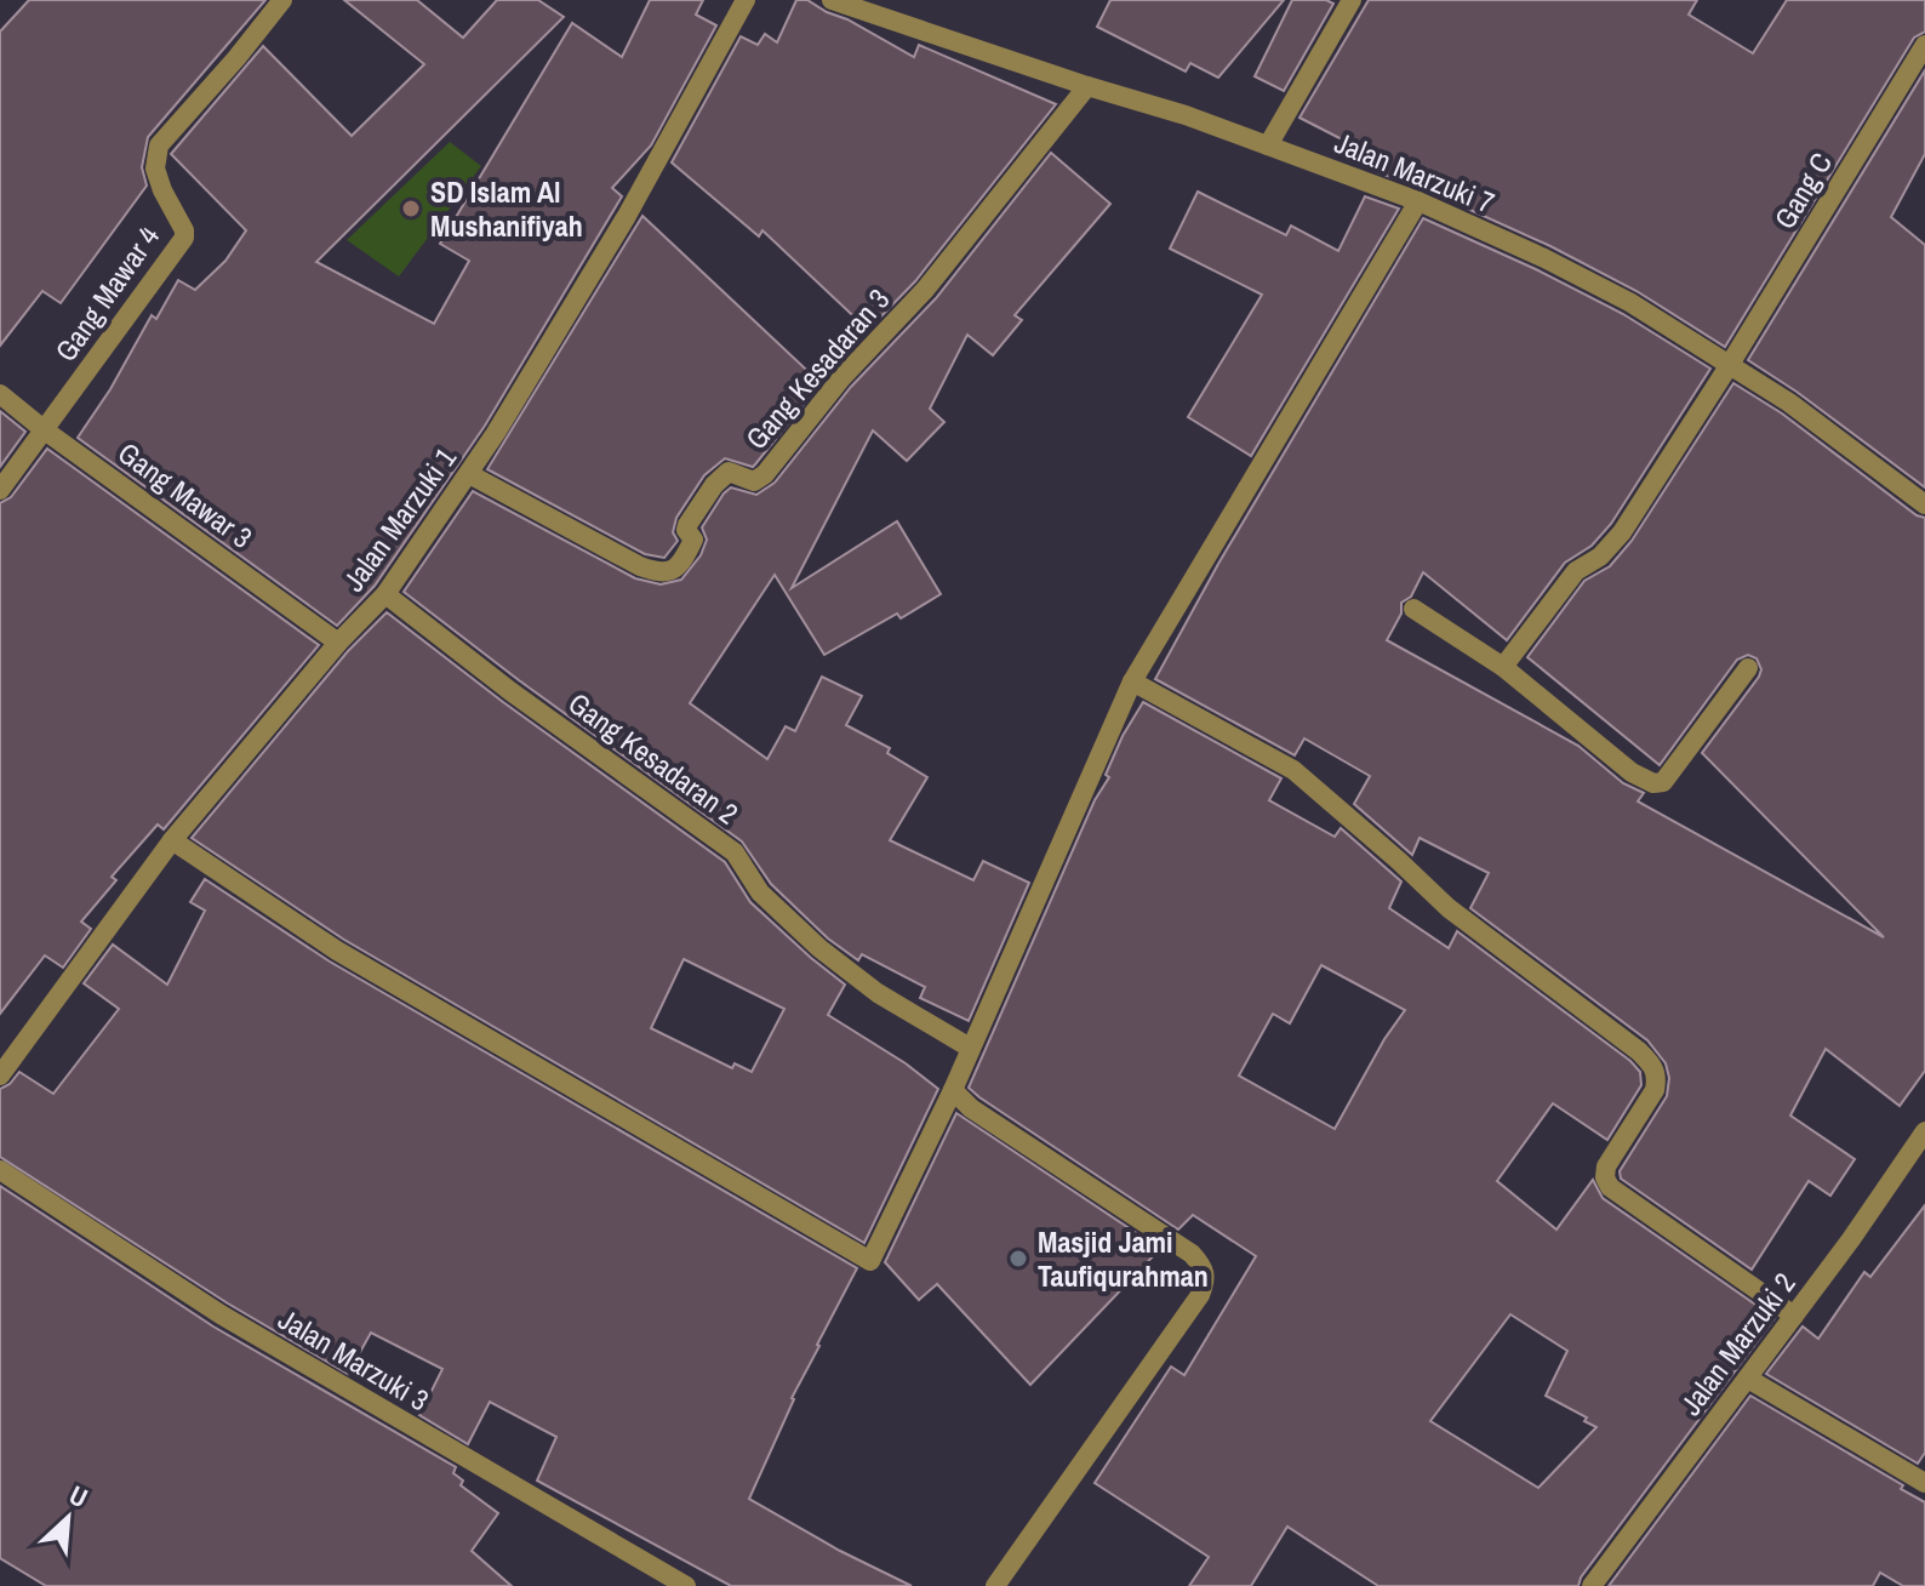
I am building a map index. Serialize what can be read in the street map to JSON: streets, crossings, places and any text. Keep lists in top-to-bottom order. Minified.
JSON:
{"streets":{"street":["Jalan Marzuki 7","Gang C","Gang Mawar 4","Gang Kesadaran 3","Gang Mawar 3","Jalan Marzuki 1","Gang Kesadaran 2","Jalan Marzuki 2","Jalan Marzuki 3"]},"crossings":[["Jalan Marzuki 7","Gang C"],["Jalan Marzuki 7","Gang Kesadaran 3"],["Gang Mawar 4","Gang Mawar 3"],["Gang Kesadaran 3","Jalan Marzuki 1"],["Gang Mawar 3","Jalan Marzuki 1"],["Jalan Marzuki 1","Gang Kesadaran 2"]],"places":["SD Islam Al Mushanifiyah","Masjid Jami Taufiqurahman"],"north":"top right"}
